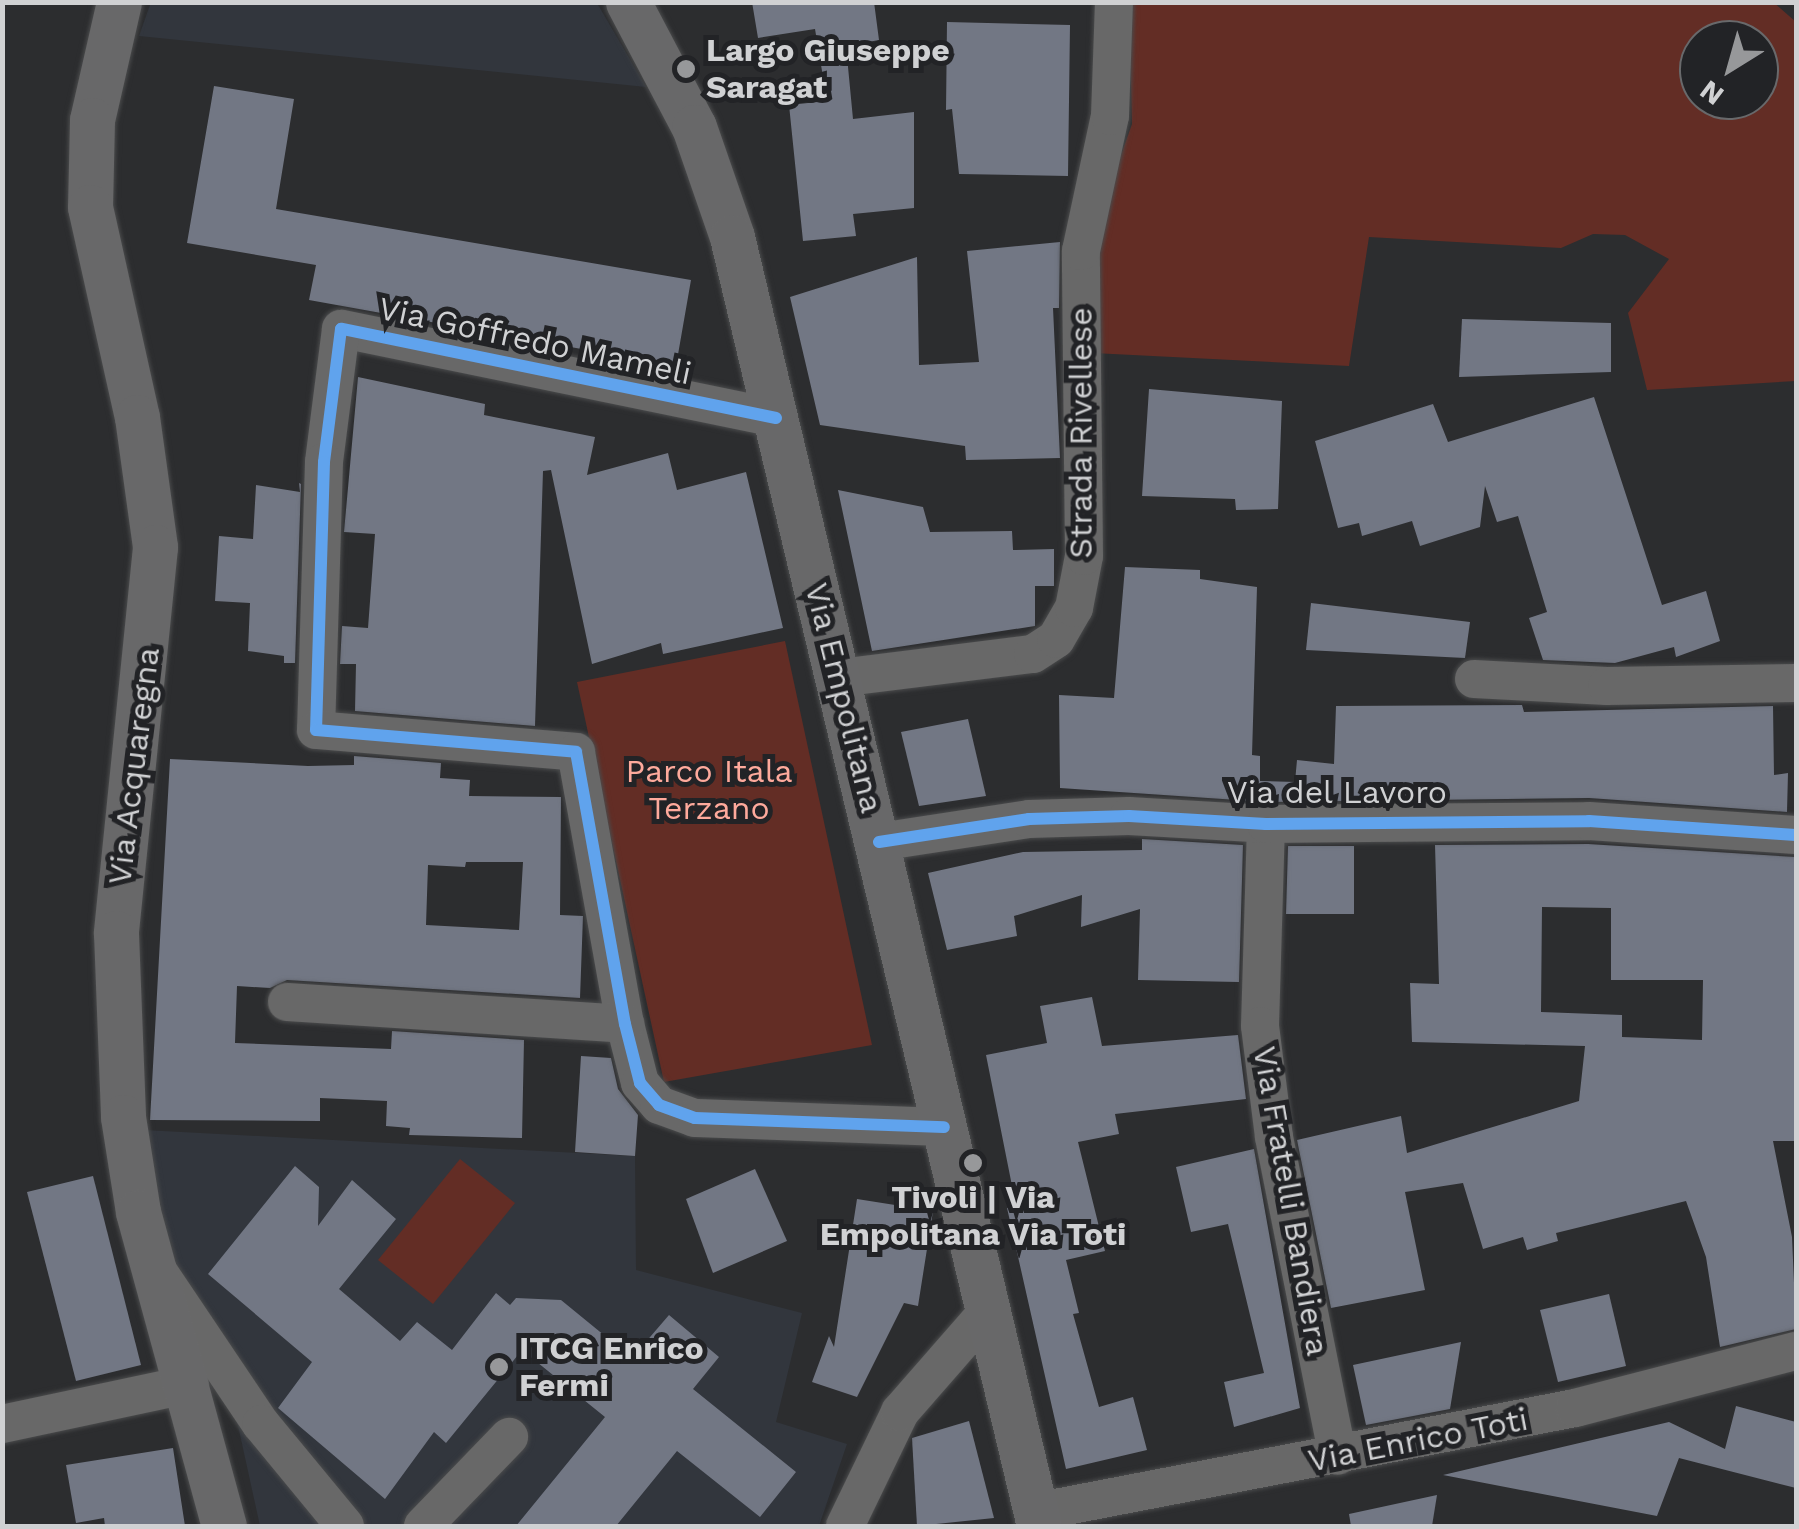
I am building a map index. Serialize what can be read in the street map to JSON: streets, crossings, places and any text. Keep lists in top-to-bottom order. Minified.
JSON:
{"streets":{"main road":["Via Empolitana","Via Acquaregna"],"street":["Via Goffredo Mameli","Strada Rivellese","Via del Lavoro","Via Fratelli Bandiera","Via Enrico Toti"]},"crossings":[["Via Goffredo Mameli","Via Empolitana"],["Strada Rivellese","Via Empolitana"],["Via Empolitana","Via del Lavoro"],["Via Empolitana","Via Enrico Toti"],["Via del Lavoro","Via Fratelli Bandiera"],["Via Fratelli Bandiera","Via Enrico Toti"]],"parks":["Parco Itala Terzano"],"places":["Largo Giuseppe Saragat","Tivoli | Via Empolitana Via Toti","ITCG Enrico Fermi"],"north":"bottom left"}
